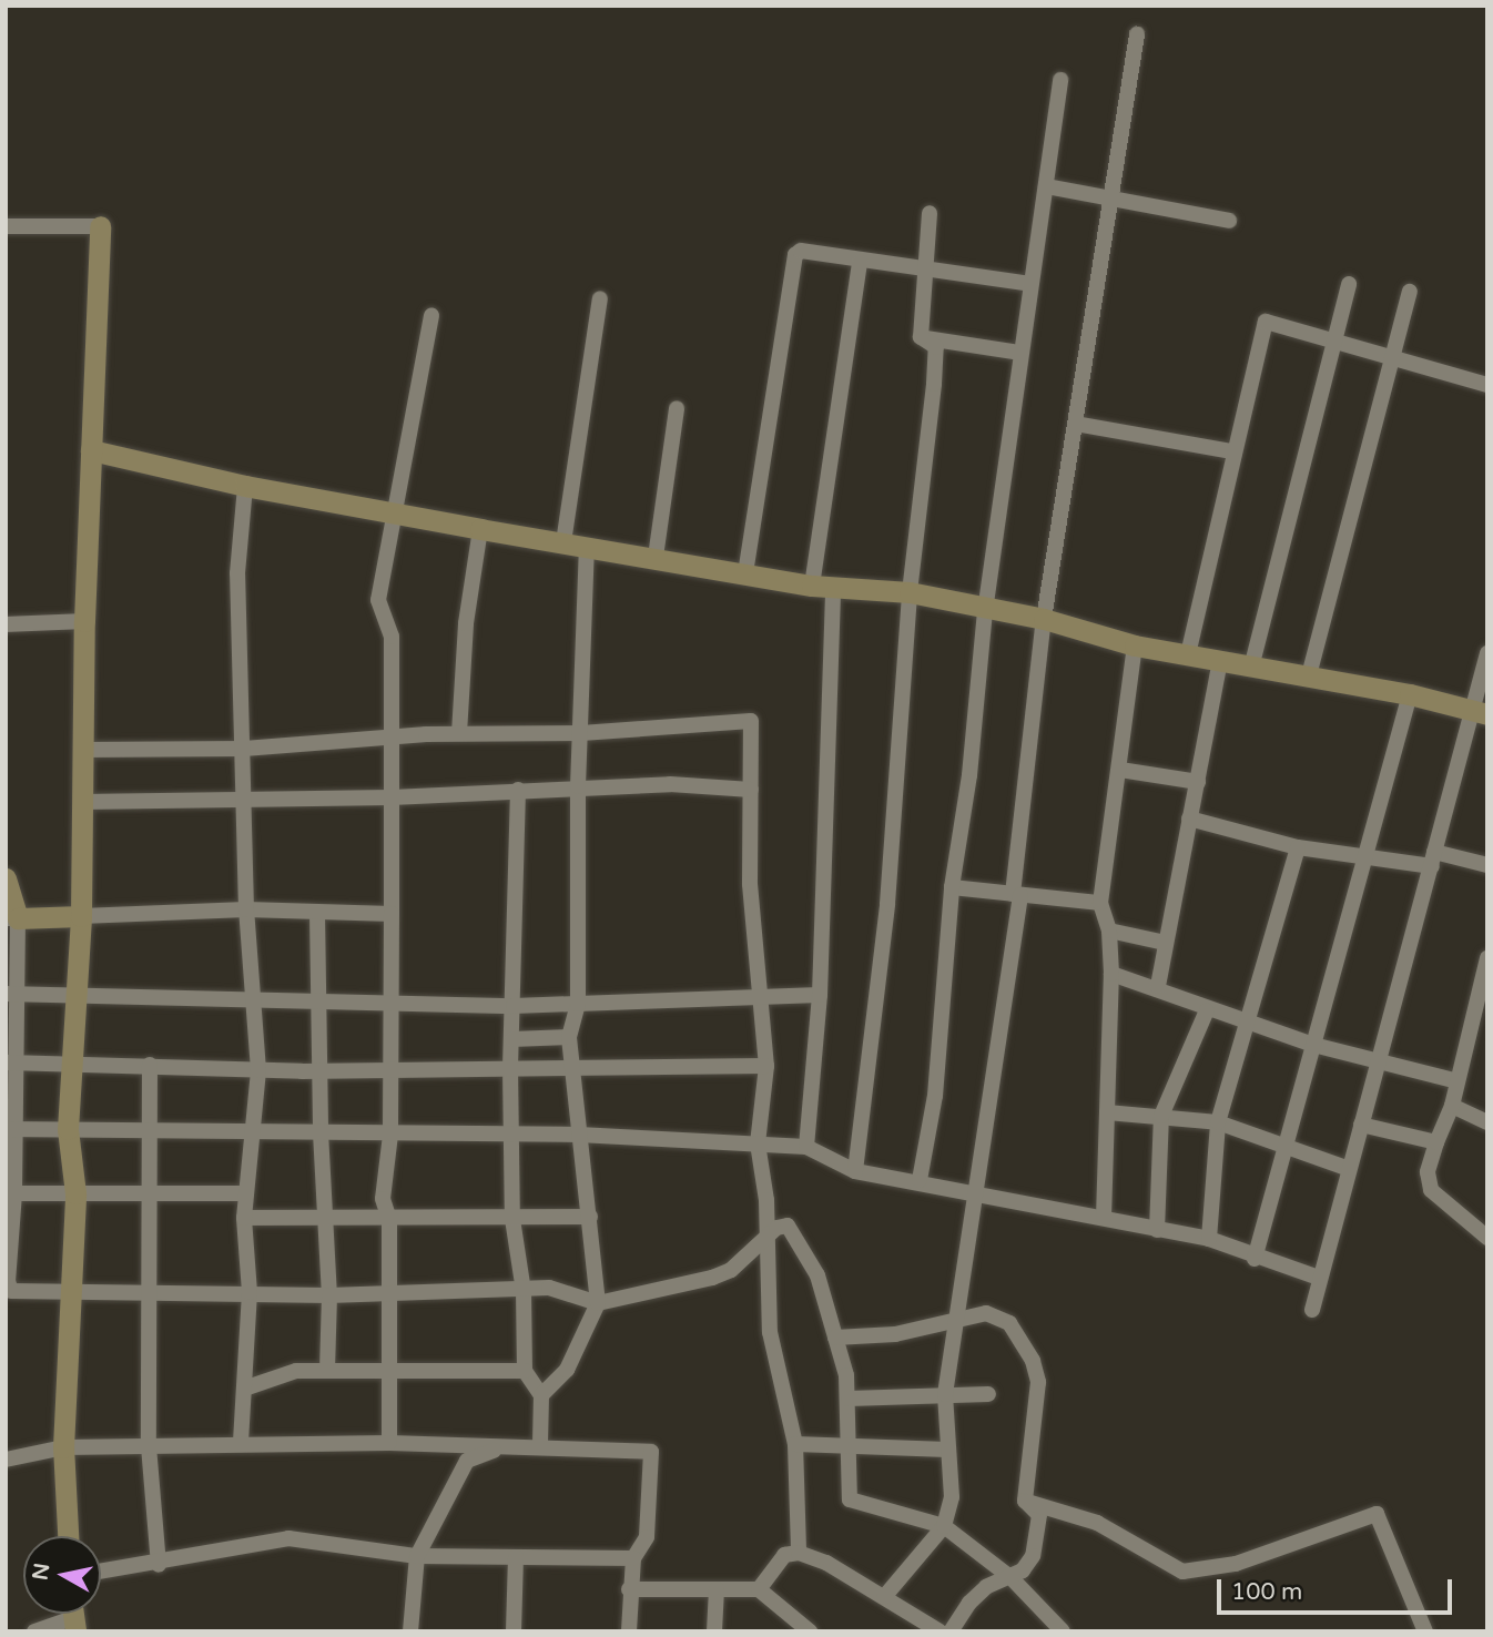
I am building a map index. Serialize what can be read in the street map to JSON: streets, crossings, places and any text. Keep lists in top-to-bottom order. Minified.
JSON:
{"scale_bar":"100 m","north":"left"}
